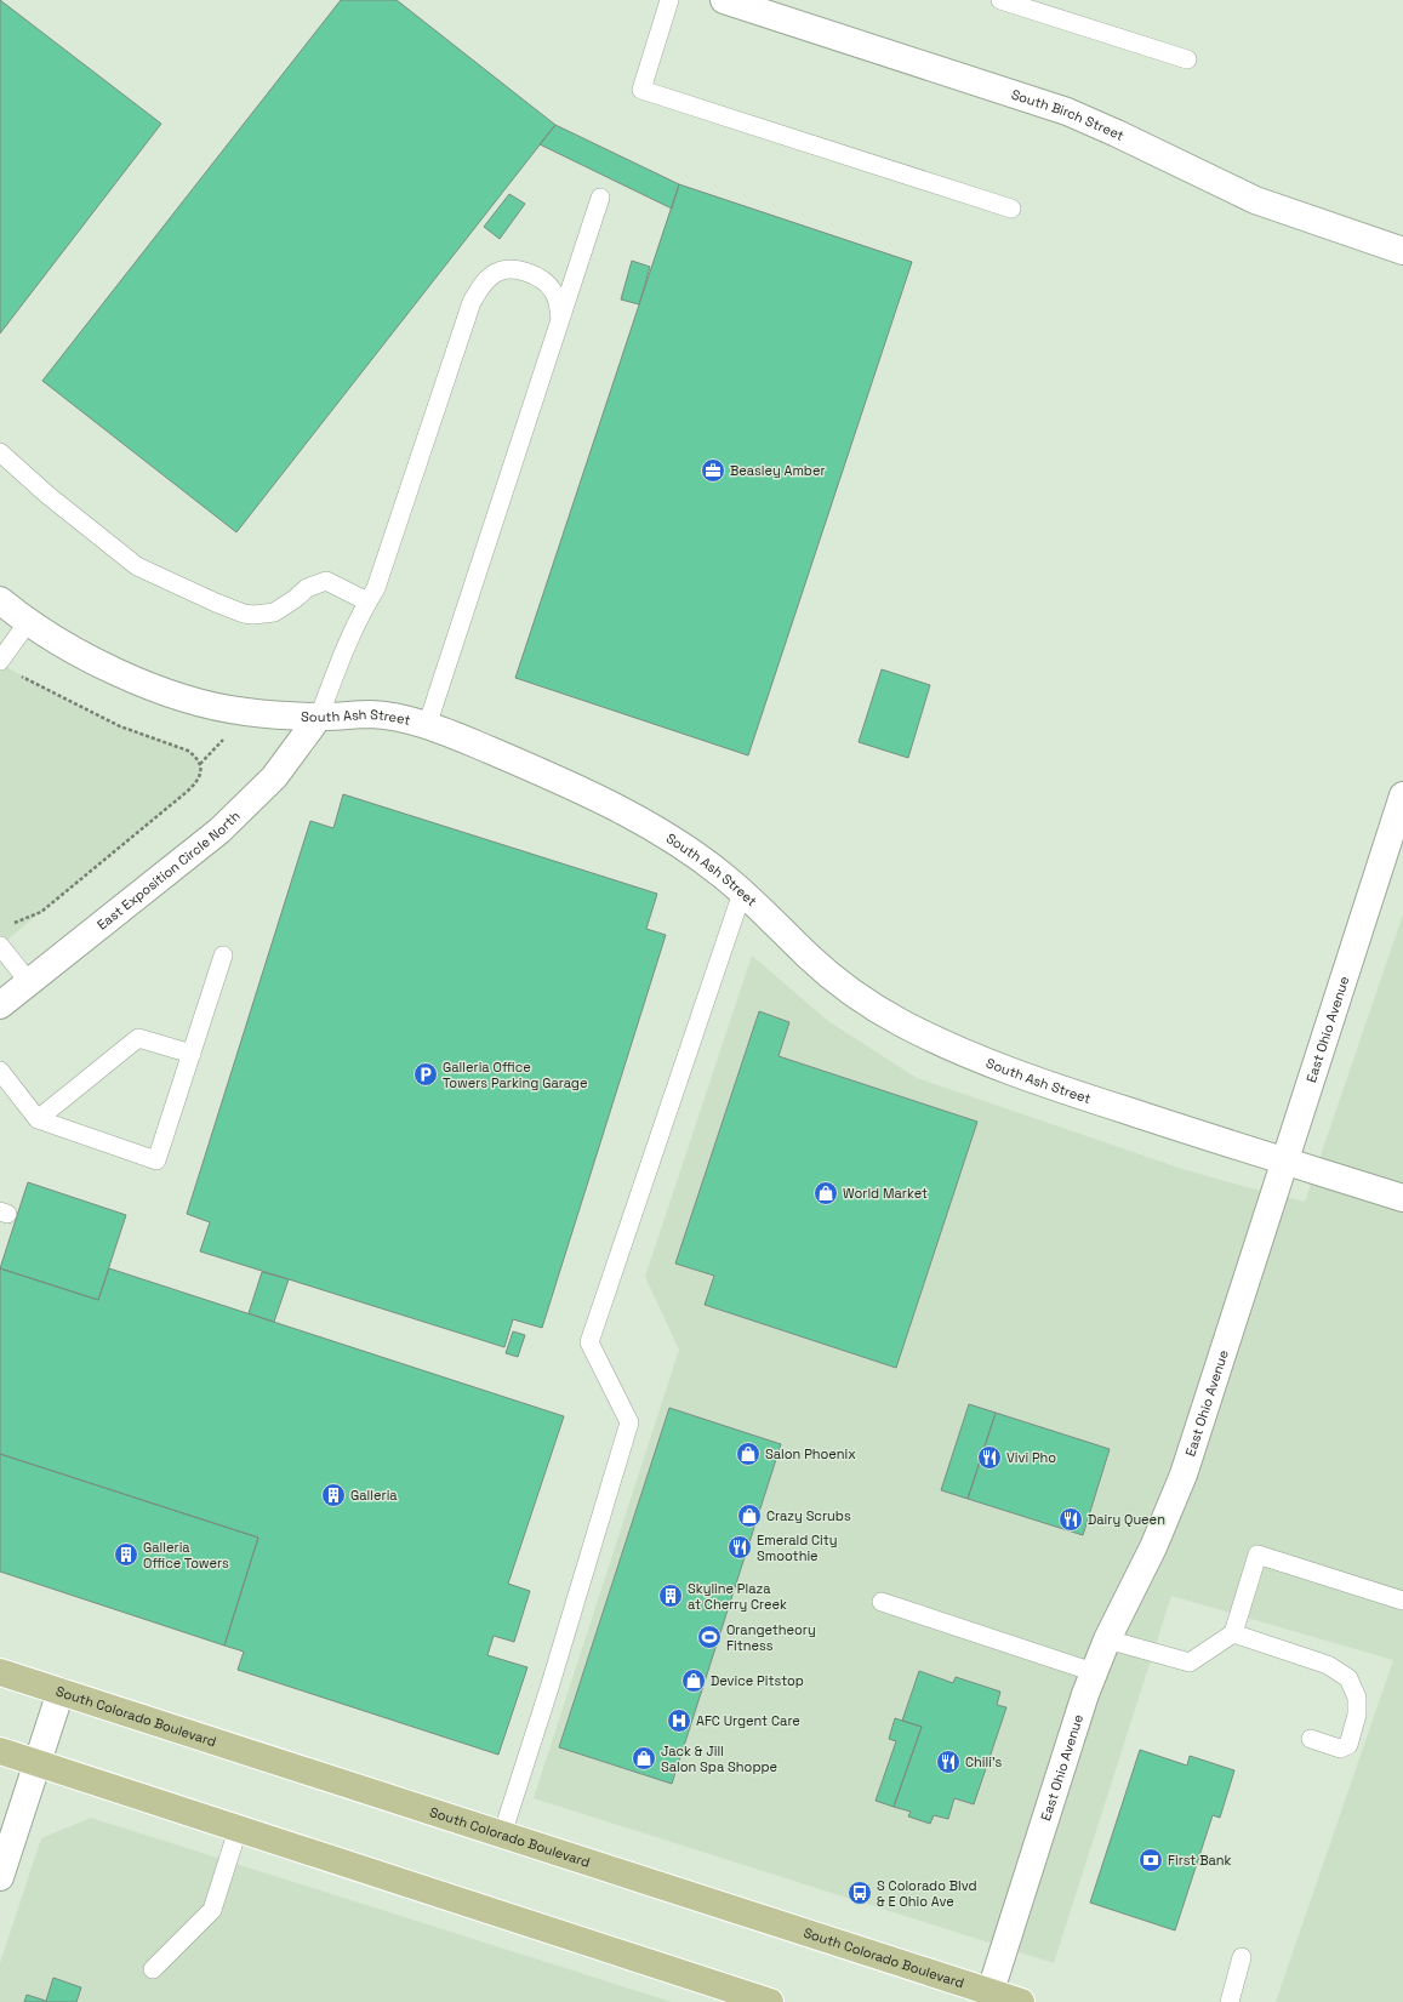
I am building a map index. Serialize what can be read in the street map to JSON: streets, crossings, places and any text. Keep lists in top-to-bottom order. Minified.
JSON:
{"streets":{"main road":["South Colorado Boulevard"],"street":["South Birch Street","South Ash Street","East Exposition Circle North","East Ohio Avenue"]},"crossings":[["South Ash Street","East Exposition Circle North"],["South Ash Street","East Ohio Avenue"],["East Ohio Avenue","South Colorado Boulevard"]],"places":{"office":["Beasley Amber"],"parking":["Galleria Office Towers Parking Garage"],"shop":["World Market","Salon Phoenix","Crazy Scrubs","Device Pitstop","Jack & Jill Salon Spa Shoppe"],"restaurant":["Vivi Pho","Dairy Queen","Emerald City Smoothie","Chili's"],"building":["Galleria","Galleria Office Towers","Skyline Plaza at Cherry Creek"],"sports":["Orangetheory Fitness"],"hospital":["AFC Urgent Care"],"bank":["First Bank"],"bus stop":["S Colorado Blvd & E Ohio Ave"]}}
